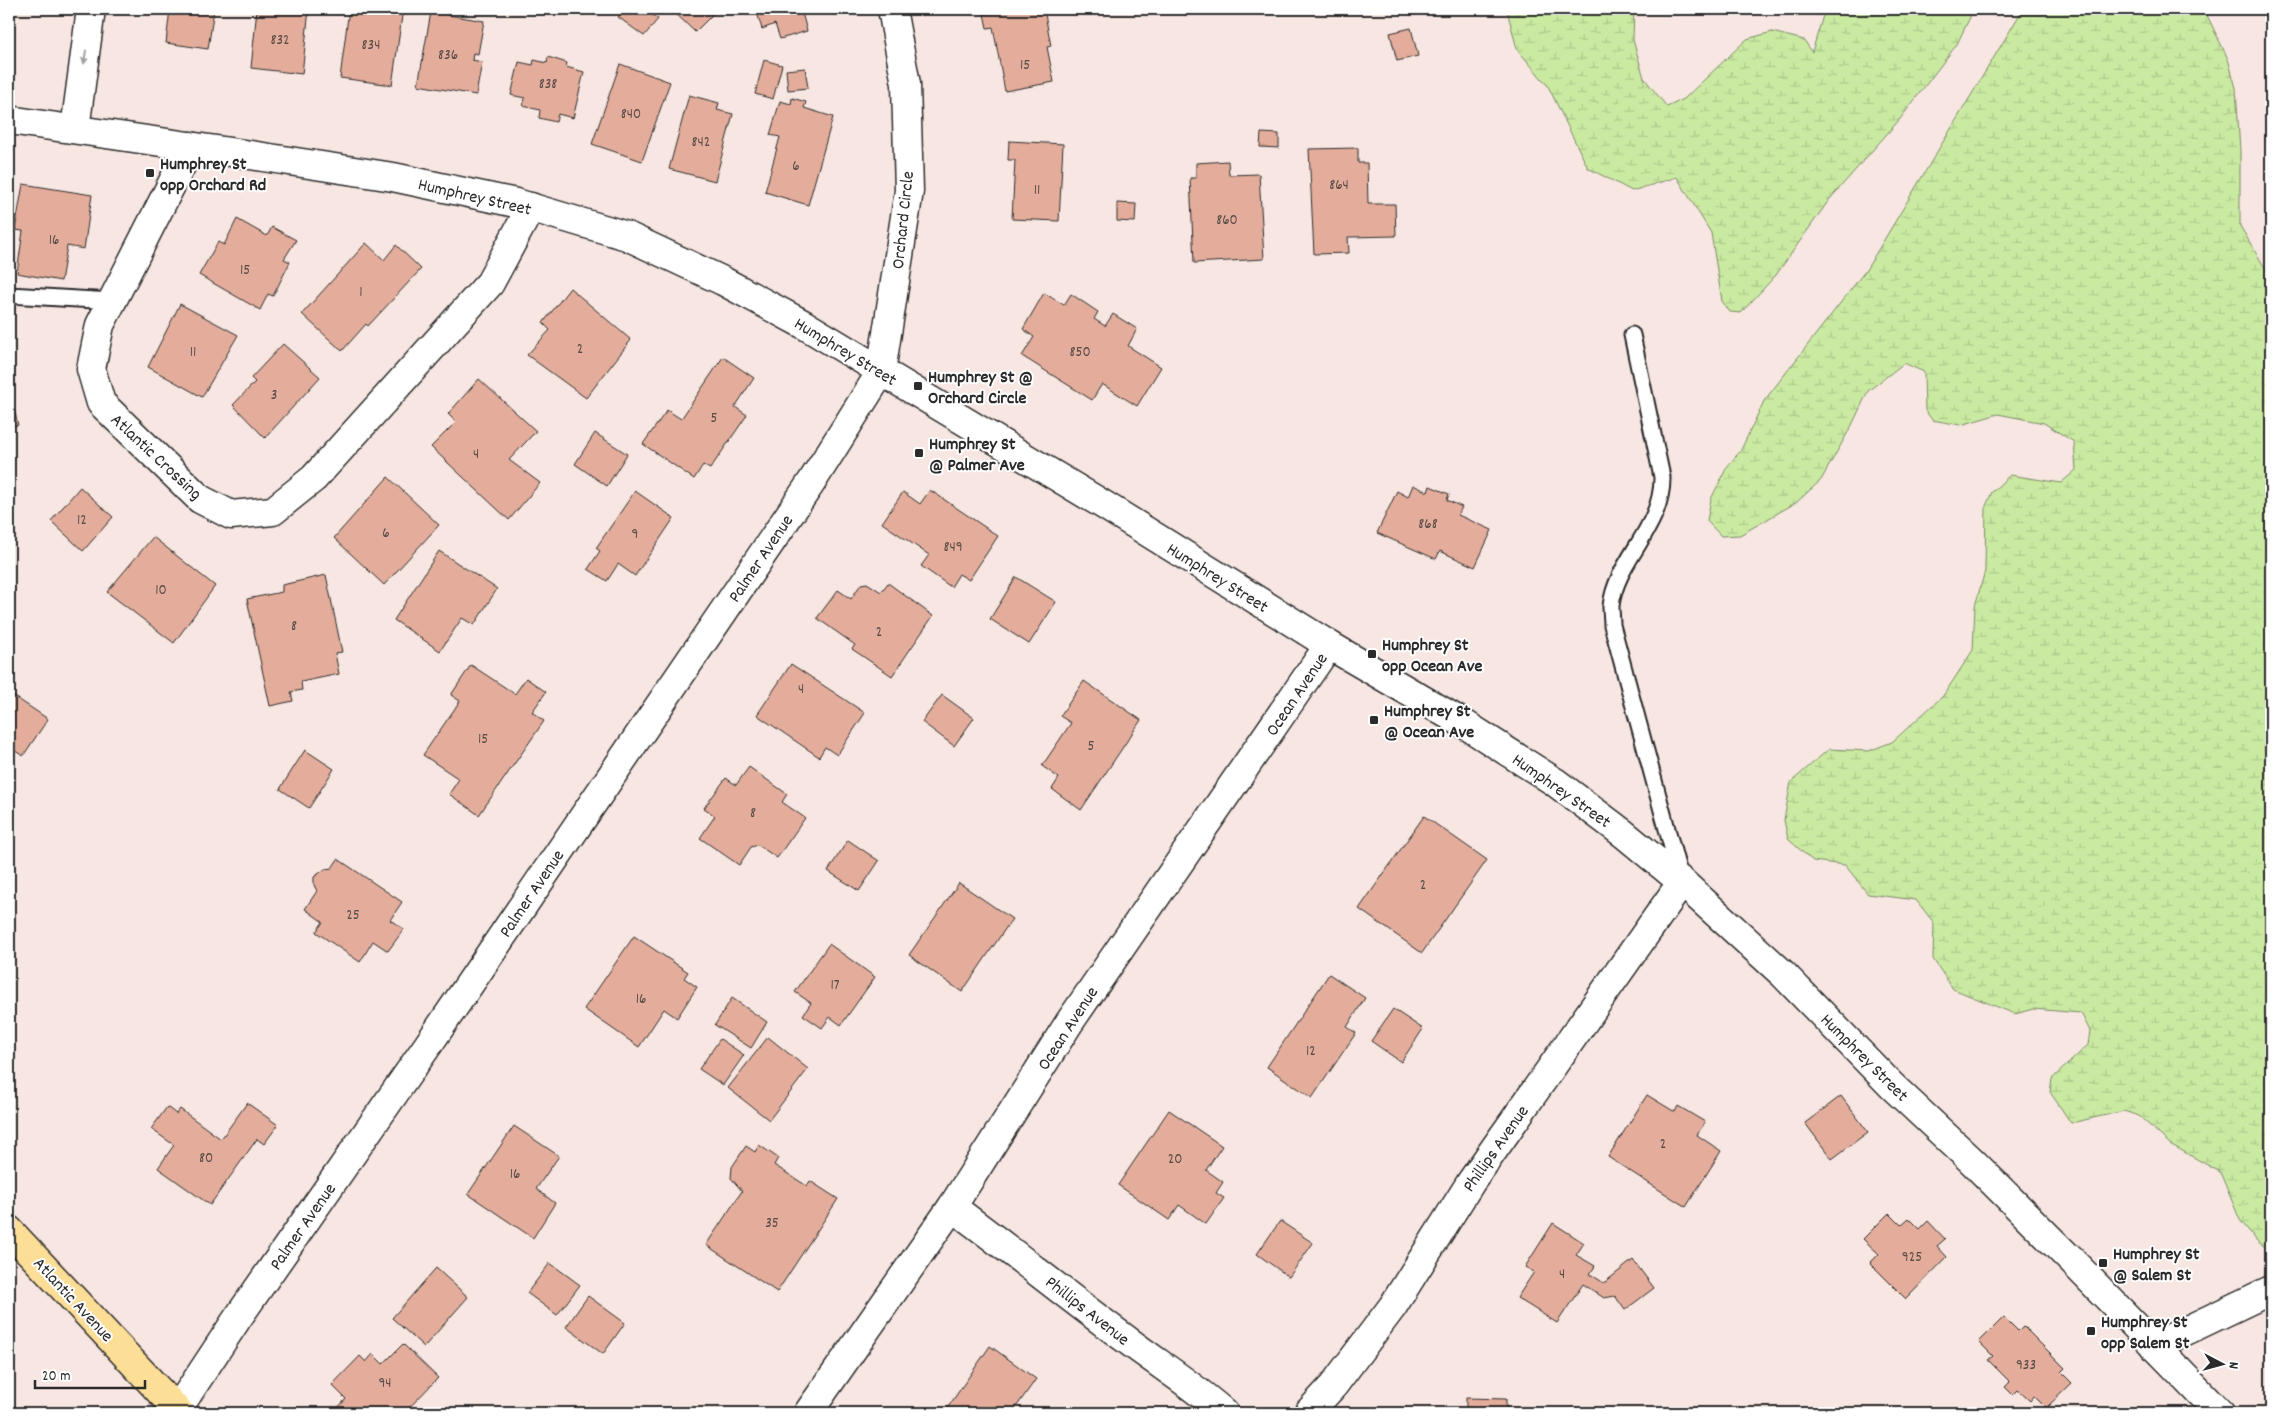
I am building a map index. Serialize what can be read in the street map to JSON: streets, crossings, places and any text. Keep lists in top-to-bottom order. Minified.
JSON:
{"streets":{"main road":["Atlantic Avenue"],"street":["Humphrey Street","Orchard Circle","Atlantic Crossing","Palmer Avenue","Ocean Avenue","Phillips Avenue"]},"crossings":[["Humphrey Street","Orchard Circle"],["Humphrey Street","Atlantic Crossing"],["Humphrey Street","Palmer Avenue"],["Humphrey Street","Ocean Avenue"],["Humphrey Street","Phillips Avenue"],["Orchard Circle","Palmer Avenue"],["Palmer Avenue","Atlantic Avenue"],["Ocean Avenue","Phillips Avenue"]],"places":{"transit":["Humphrey St opp Orchard Rd","Humphrey St @ Orchard Circle","Humphrey St @ Palmer Ave","Humphrey St opp Ocean Ave","Humphrey St @ Ocean Ave","Humphrey St @ Salem St","Humphrey St opp Salem St"]},"house_numbers":["832","834","836","15","838","840","842","6","864","11","860","16","15","1","2","11","850","3","5","4","12","868","6","9","849","10","8","2","4","15","5","8","2","25","17","16","12","2","80","20","16","35","925","4","933","94"],"scale_bar":"20 m","north":"right"}
